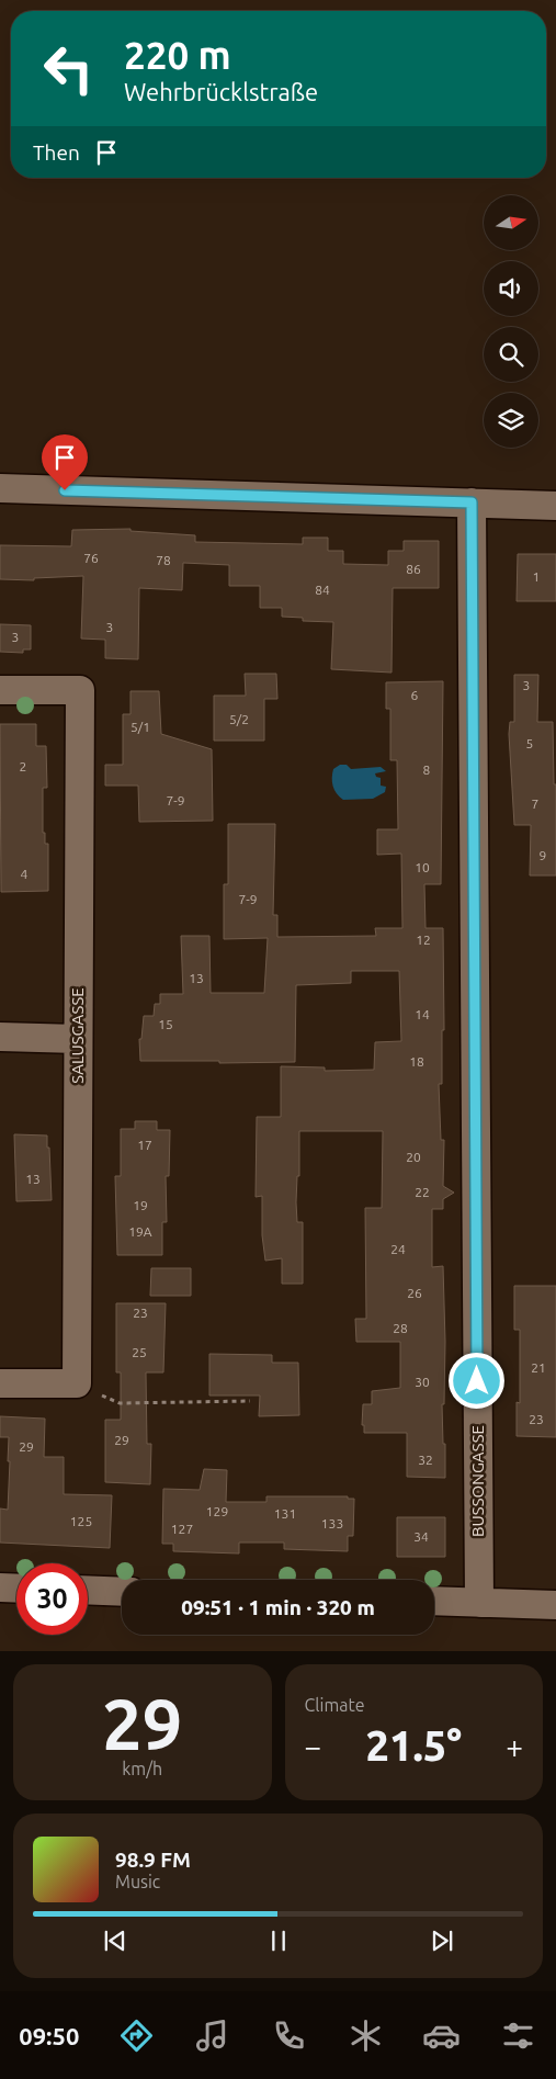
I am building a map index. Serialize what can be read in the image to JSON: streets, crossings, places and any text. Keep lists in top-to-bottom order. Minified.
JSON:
{"streets":{"street":["SALUSGASSE","BUSSONGASSE"]},"house_numbers":["76","78","86","1","84","3","3","3","6","5/2","5/1","5","2","8","7-9","7","9","10","4","7-9","12","13","14","15","18","17","20","13","22","19","19A","24","26","23","28","25","21","30","23","29","29","32","129","131","125","133","127","34"],"north":"right","page":{"turn":["220 m","Wehrbrücklstraße"],"then":"Then","limit":"30","trip":"09:51 · 1 min · 320 m","tile":[["29","km/h"],"Climate"],"heat":["−","21.5°","+"],"song":["98.9 FM","Music"],"tabs":"09:50"}}
